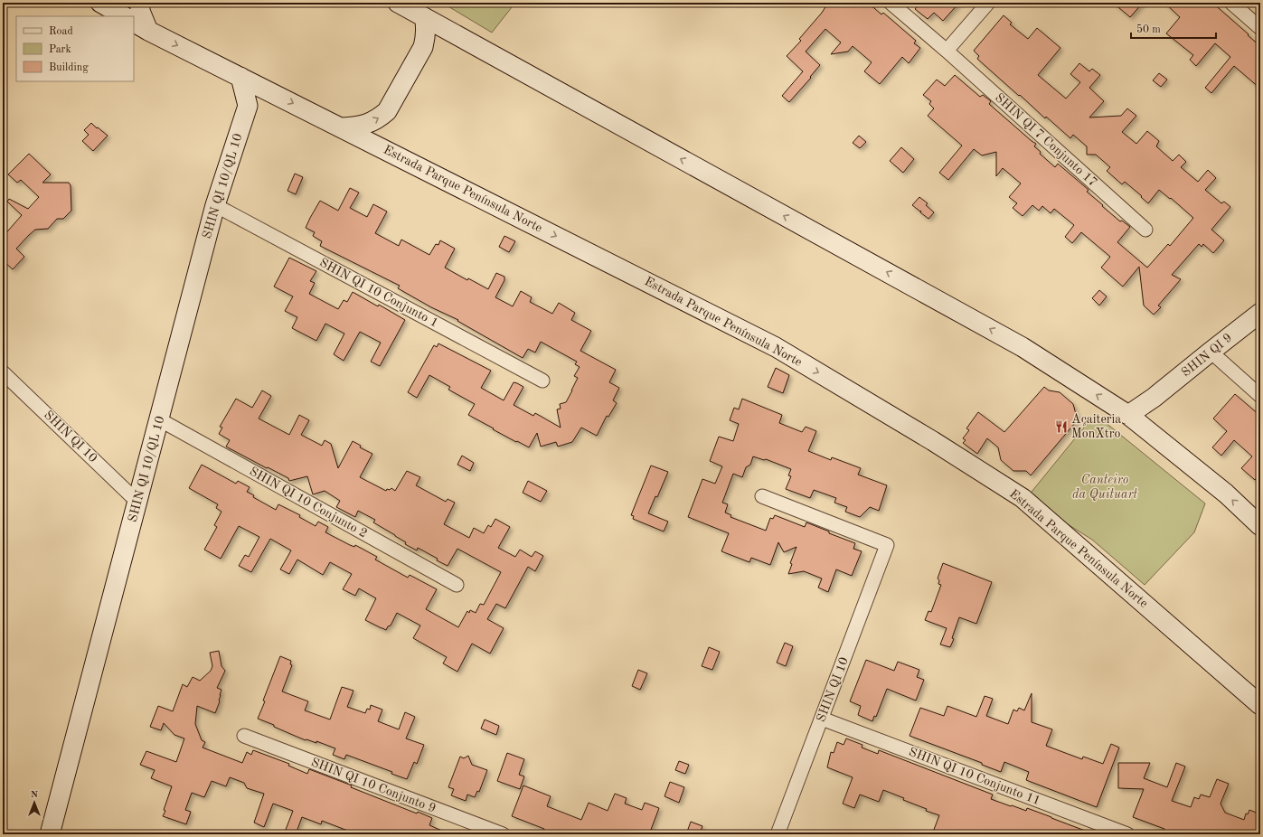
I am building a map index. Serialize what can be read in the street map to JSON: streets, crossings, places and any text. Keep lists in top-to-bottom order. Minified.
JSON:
{"streets":{"main road":["SHIN QI 10/QL 10","Estrada Parque Península Norte","SHIN QI 9"],"street":["SHIN QI 7 Conjunto 17","SHIN QI 10 Conjunto 1","SHIN QI 10","SHIN QI 10 Conjunto 2","SHIN QI 10 Conjunto 11","SHIN QI 10 Conjunto 9"]},"crossings":[["SHIN QI 10/QL 10","SHIN QI 10 Conjunto 1"],["SHIN QI 10/QL 10","SHIN QI 10"],["SHIN QI 10/QL 10","SHIN QI 10 Conjunto 2"],["SHIN QI 10","SHIN QI 10 Conjunto 11"]],"parks":["Canteiro da Quituart"],"places":{"restaurant":["Açaiteria MonXtro"]},"legend":["Road","Park","Building"],"scale_bar":"50 m","north":"top"}
